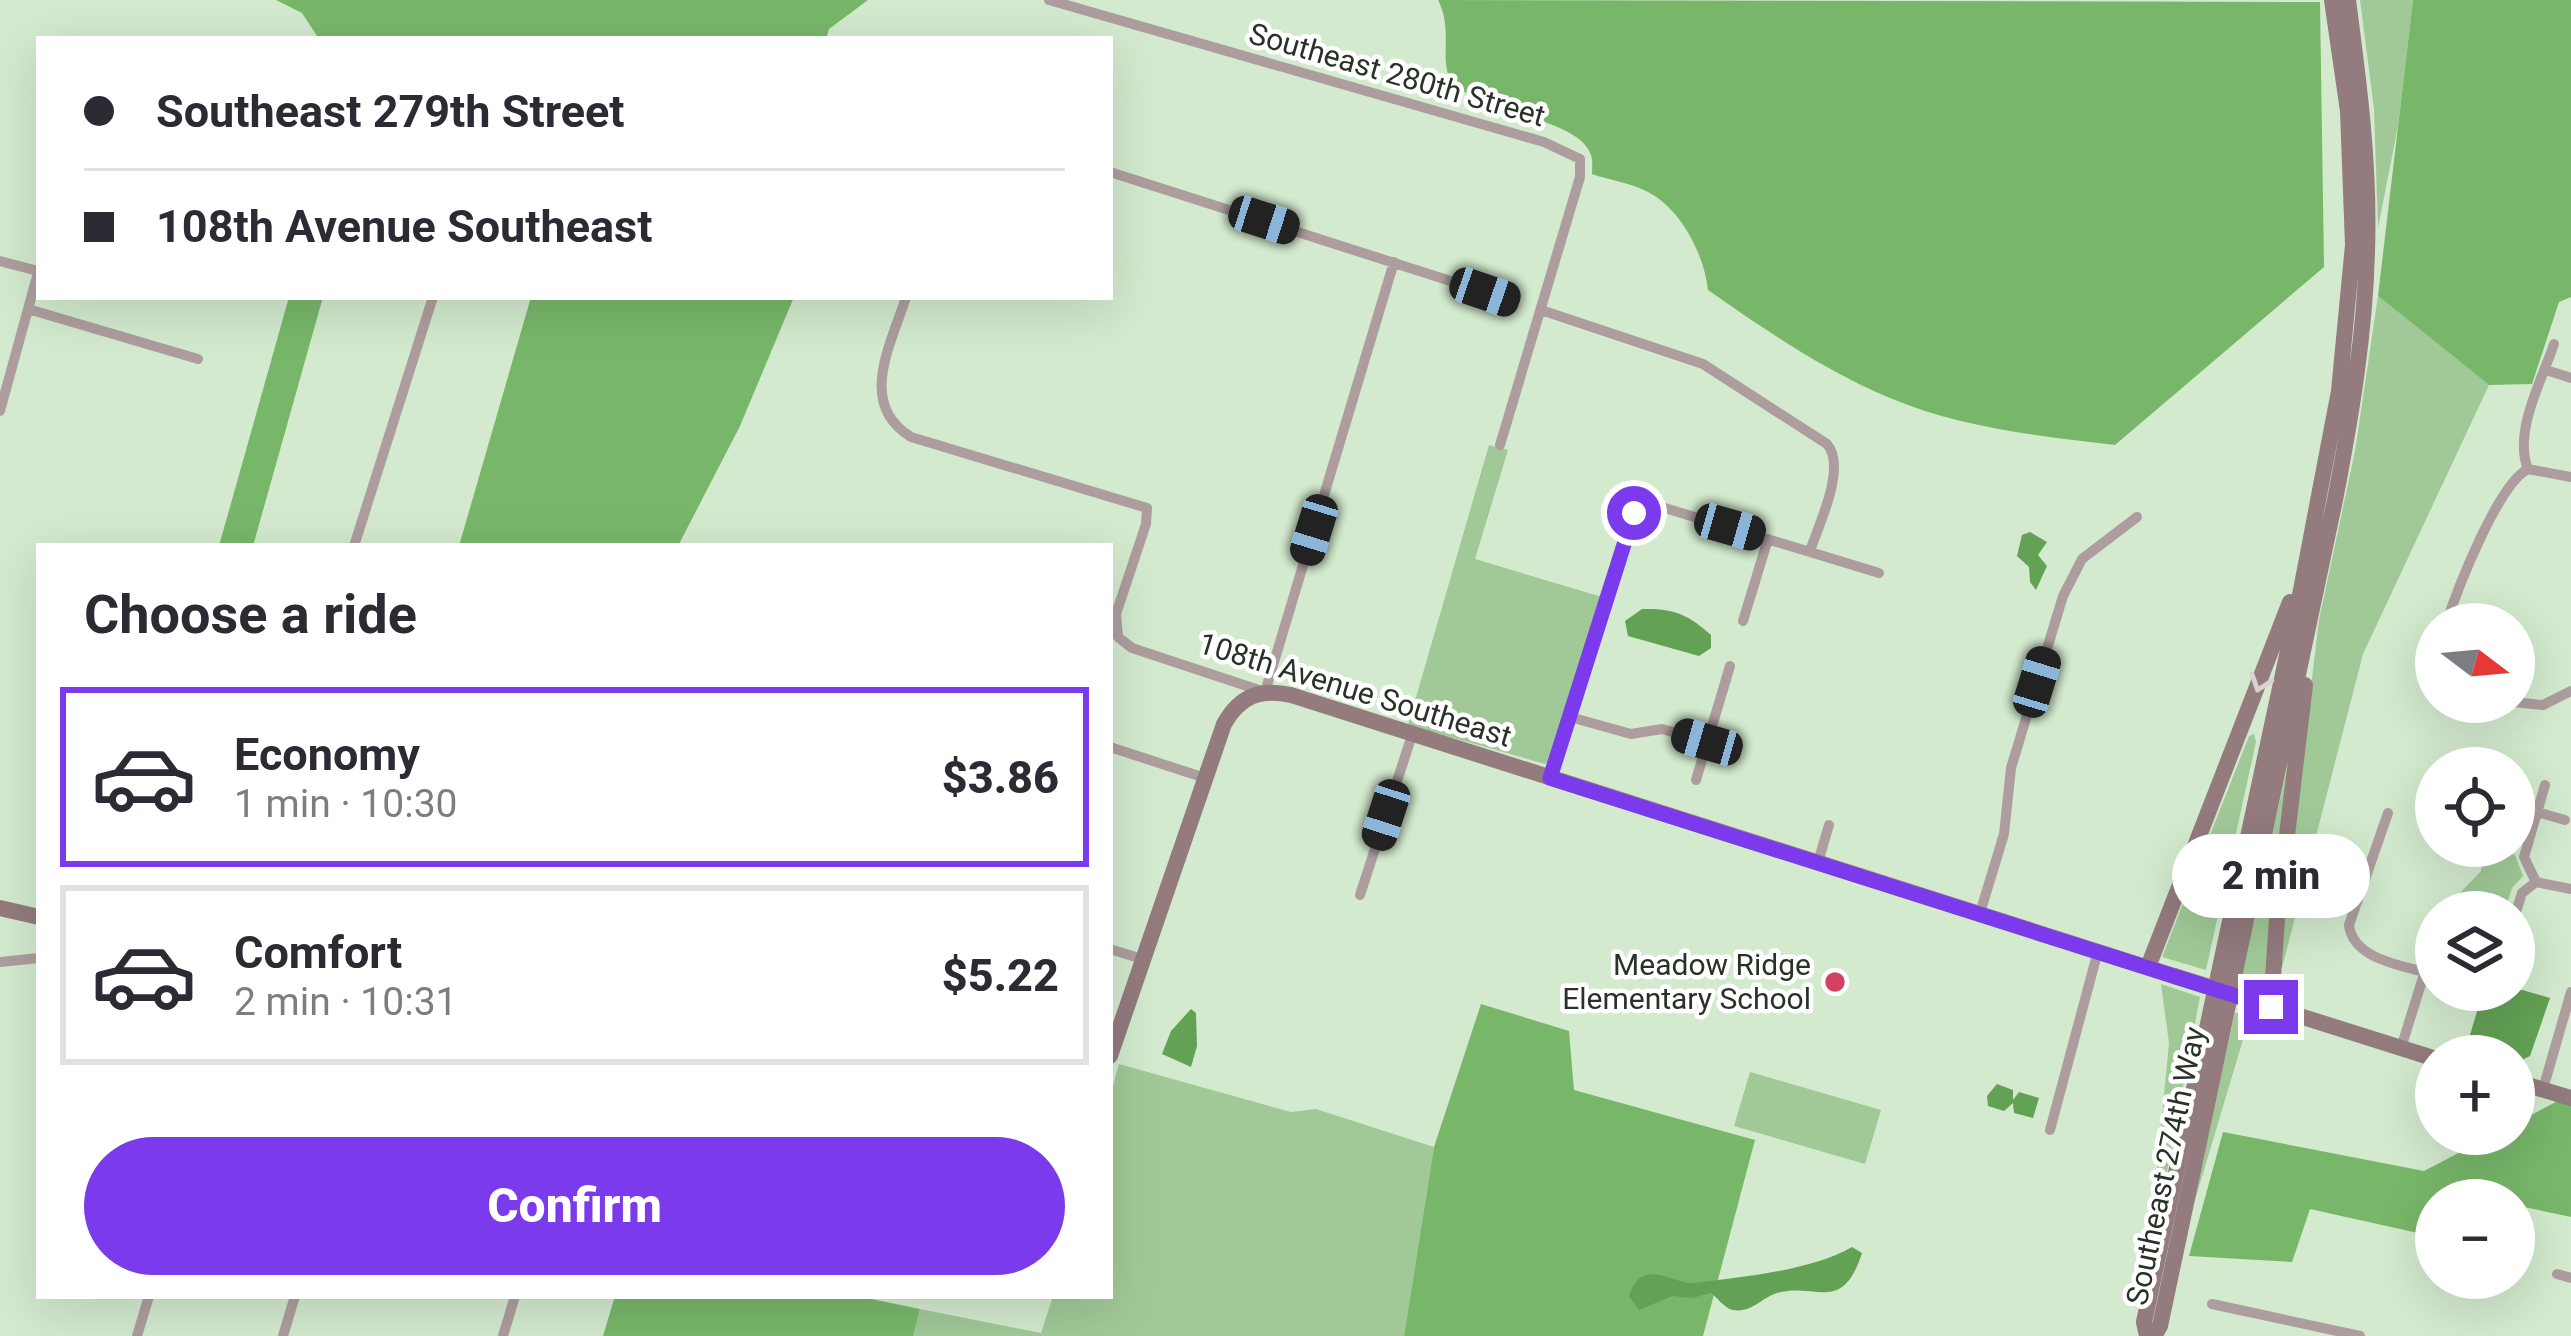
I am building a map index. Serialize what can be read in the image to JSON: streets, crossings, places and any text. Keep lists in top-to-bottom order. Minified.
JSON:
{"streets":{"main road":["108th Avenue Southeast","Southeast 274th Way"],"street":["Southeast 280th Street"]},"places":["Meadow Ridge Elementary School"],"north":"right","page":{"banner":["Southeast 279th Street","108th Avenue Southeast"],"heading":"Choose a ride","map_buttons":["+","−"],"list":[{"name":"Economy","note":"1 min · 10:30","value":"$3.86"},{"name":"Comfort","note":"2 min · 10:31","value":"$5.22"}],"bubble":"2 min","buttons":"Confirm"}}
